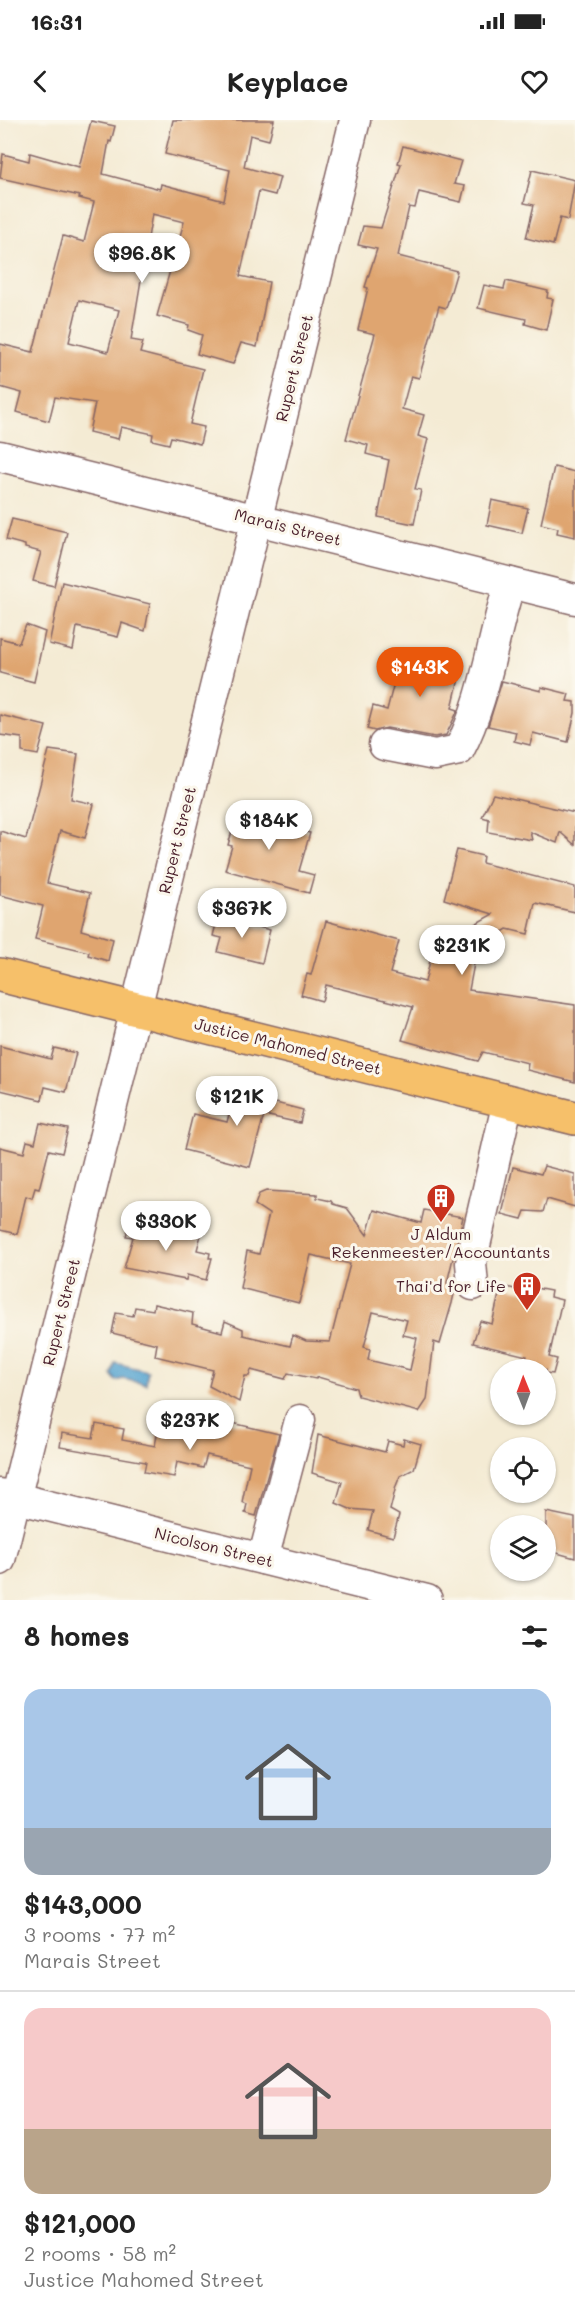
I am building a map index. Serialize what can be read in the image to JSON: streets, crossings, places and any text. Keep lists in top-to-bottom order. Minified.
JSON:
{"streets":{"main road":["Justice Mahomed Street"],"street":["Rupert Street","Marais Street","Nicolson Street"]},"crossings":[["Rupert Street","Marais Street"],["Rupert Street","Justice Mahomed Street"],["Rupert Street","Nicolson Street"]],"places":{"building":["J Aldum Rekenmeester/Accountants","Thai'd for Life"]},"north":"top","page":{"status":"16:31","header":"Keyplace","price":["$96.8K","$143K","$184K","$367K","$231K","$121K","$330K","$237K"],"heading":"8 homes","list":[{"name":"$143,000","note":"3 rooms · 77 m² · Marais Street"},{"name":"$121,000","note":"2 rooms · 58 m² · Justice Mahomed Street"}]}}
